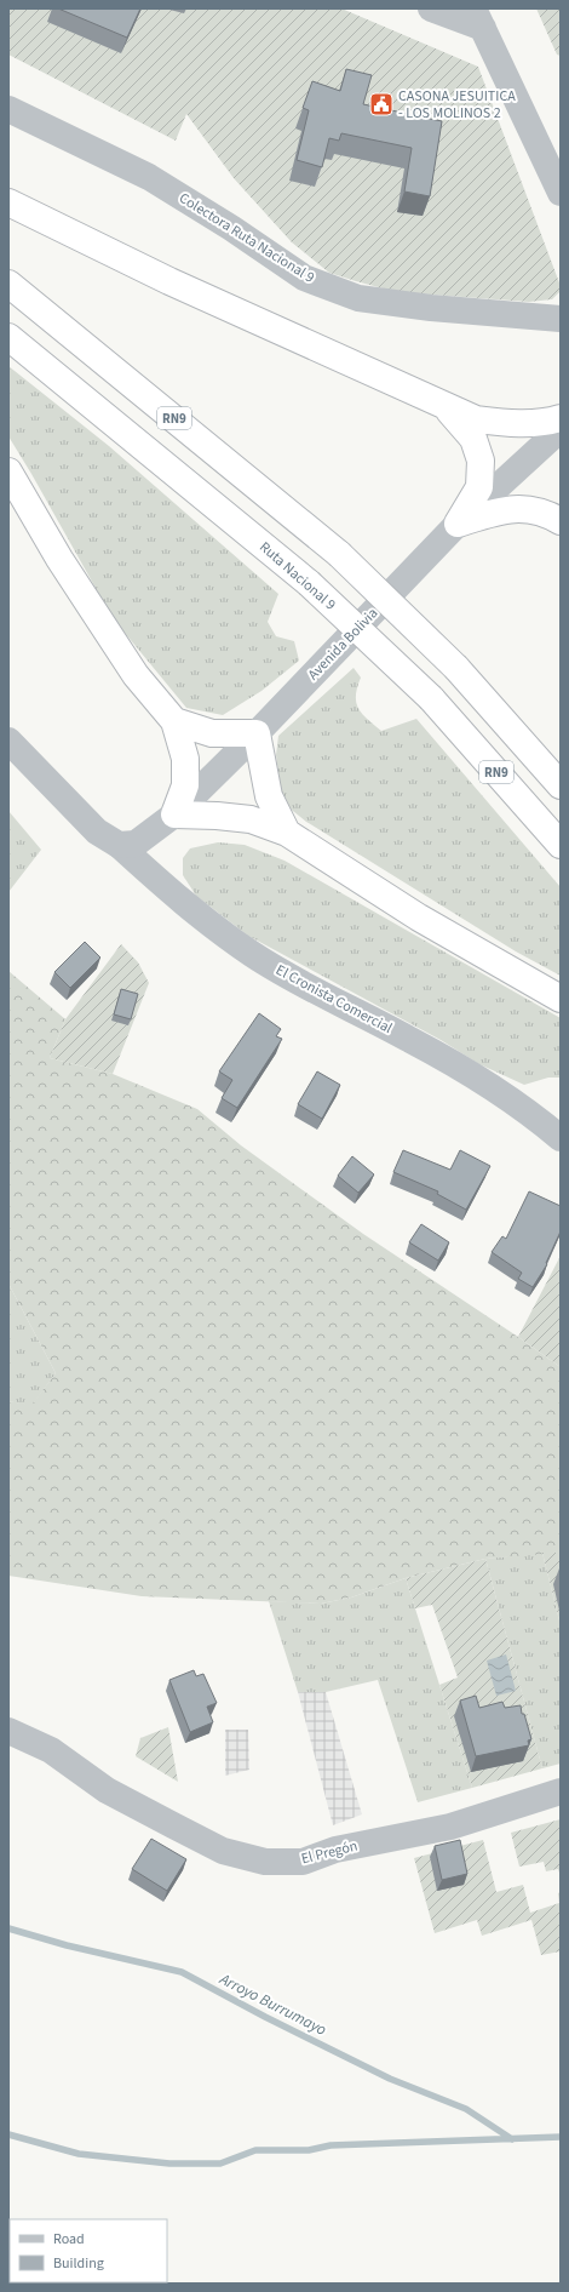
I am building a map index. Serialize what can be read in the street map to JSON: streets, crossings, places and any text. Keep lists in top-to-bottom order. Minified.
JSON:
{"streets":{"highway":["RN9","Ruta Nacional 9"],"street":["Colectora Ruta Nacional 9","Avenida Bolivia","El Cronista Comercial","El Pregón"]},"crossings":[["Avenida Bolivia","El Cronista Comercial"]],"water":["Arroyo Burrumayo"],"places":{"public building":["CASONA JESUITICA - LOS MOLINOS 2"]},"legend":["Road","Building"]}
